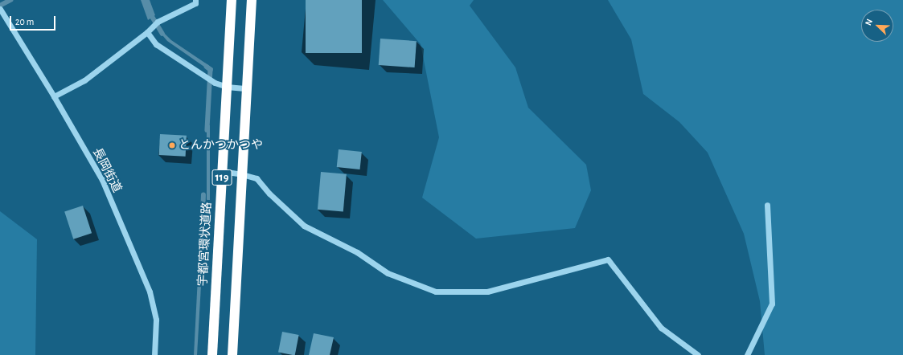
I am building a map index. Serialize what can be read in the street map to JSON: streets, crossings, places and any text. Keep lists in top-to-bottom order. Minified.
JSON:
{"streets":{"highway":["119","宇都宮環状道路"],"street":["長岡街道"]},"places":["とんかつかつや"],"scale_bar":"20 m","north":"top left"}
